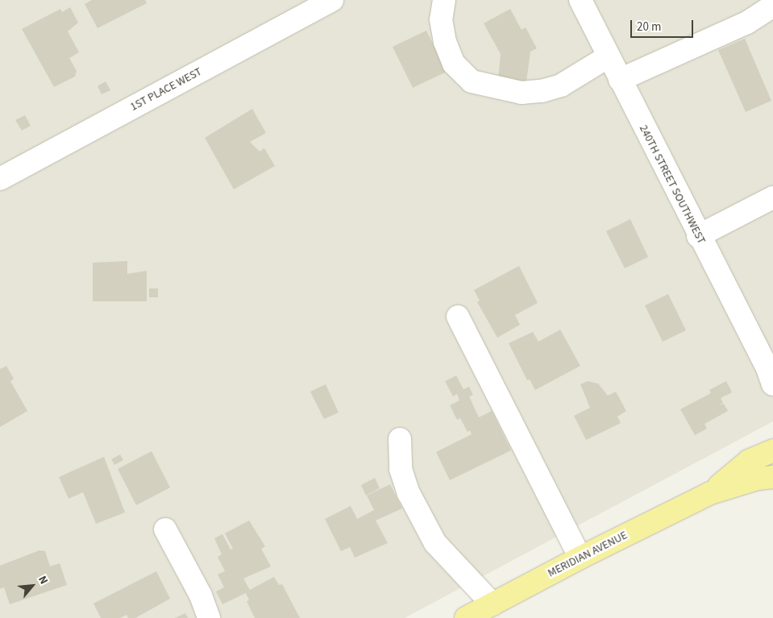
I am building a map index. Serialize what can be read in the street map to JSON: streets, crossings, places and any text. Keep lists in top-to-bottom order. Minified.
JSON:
{"streets":{"main road":["MERIDIAN AVENUE"],"street":["1ST PLACE WEST","240TH STREET SOUTHWEST"]},"scale_bar":"20 m","north":"top right"}
